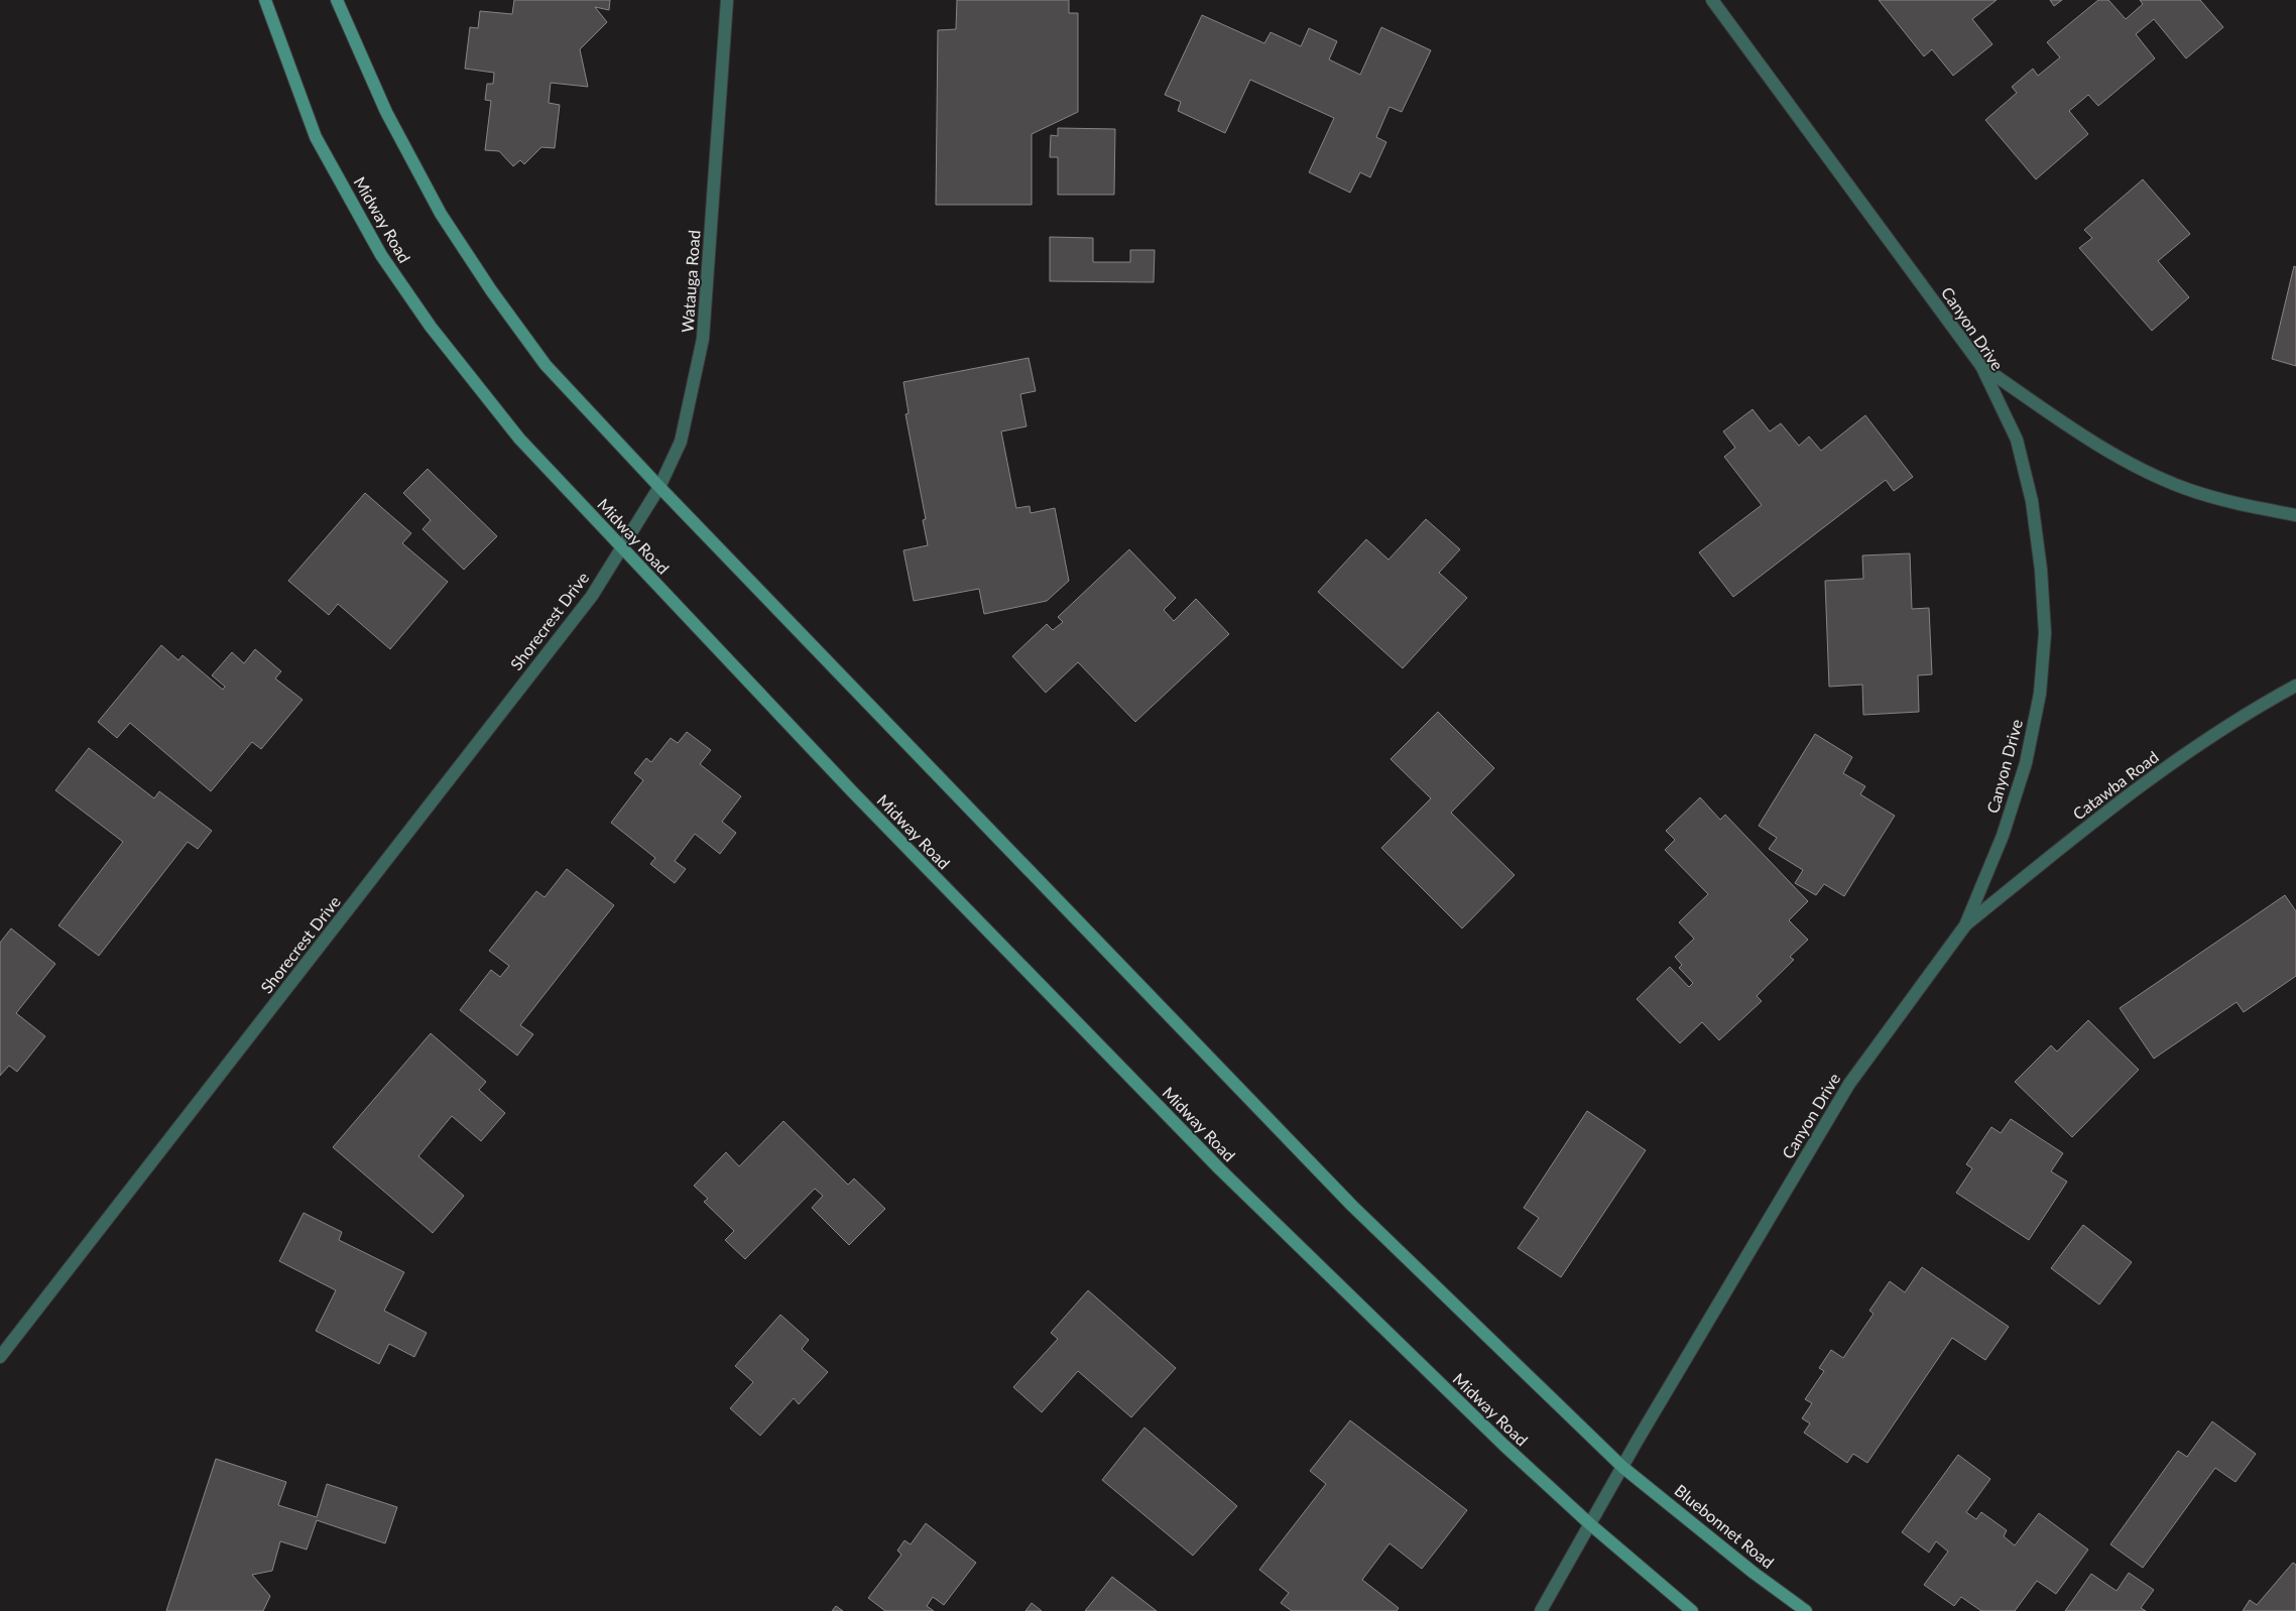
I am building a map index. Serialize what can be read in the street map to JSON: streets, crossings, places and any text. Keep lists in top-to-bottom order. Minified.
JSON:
{"streets":{"main road":["Midway Road","Bluebonnet Road"],"street":["Watauga Road","Canyon Drive","Shorecrest Drive","Catawba Road"]},"crossings":[["Midway Road","Watauga Road"],["Midway Road","Canyon Drive"],["Midway Road","Shorecrest Drive"],["Watauga Road","Shorecrest Drive"],["Canyon Drive","Catawba Road"],["Canyon Drive","Bluebonnet Road"]]}
